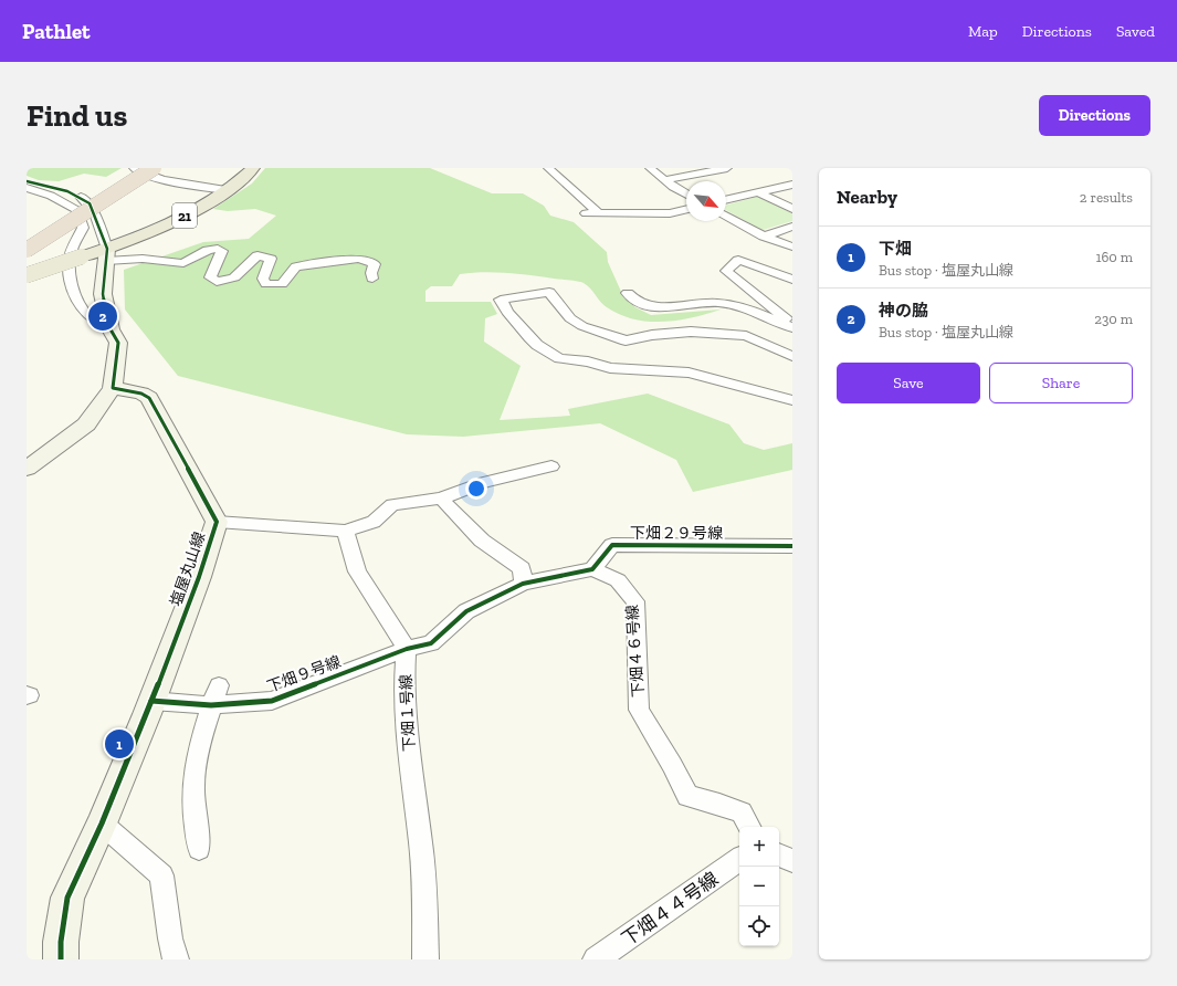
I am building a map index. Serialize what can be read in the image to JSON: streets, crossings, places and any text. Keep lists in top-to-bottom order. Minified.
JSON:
{"streets":{"main road":["21"],"street":["下畑２９号線","塩屋丸山線","下畑４６号線","下畑９号線","下畑１号線","下畑４４号線"]},"crossings":[["下畑２９号線","下畑４６号線"],["塩屋丸山線","下畑９号線"],["下畑９号線","下畑１号線"]],"north":"bottom right","page":{"header":"Pathlet","nav":["Map","Directions","Saved"],"buttons":["Directions",["Save","Share"]],"title":"Find us","heading":["Nearby","2 results"],"list":[{"mark":"1","name":"下畑","note":"Bus stop · 塩屋丸山線","value":"160 m"},{"mark":"2","name":"神の脇","note":"Bus stop · 塩屋丸山線","value":"230 m"}],"pins":["2","1"],"map_buttons":["+","−"]}}
